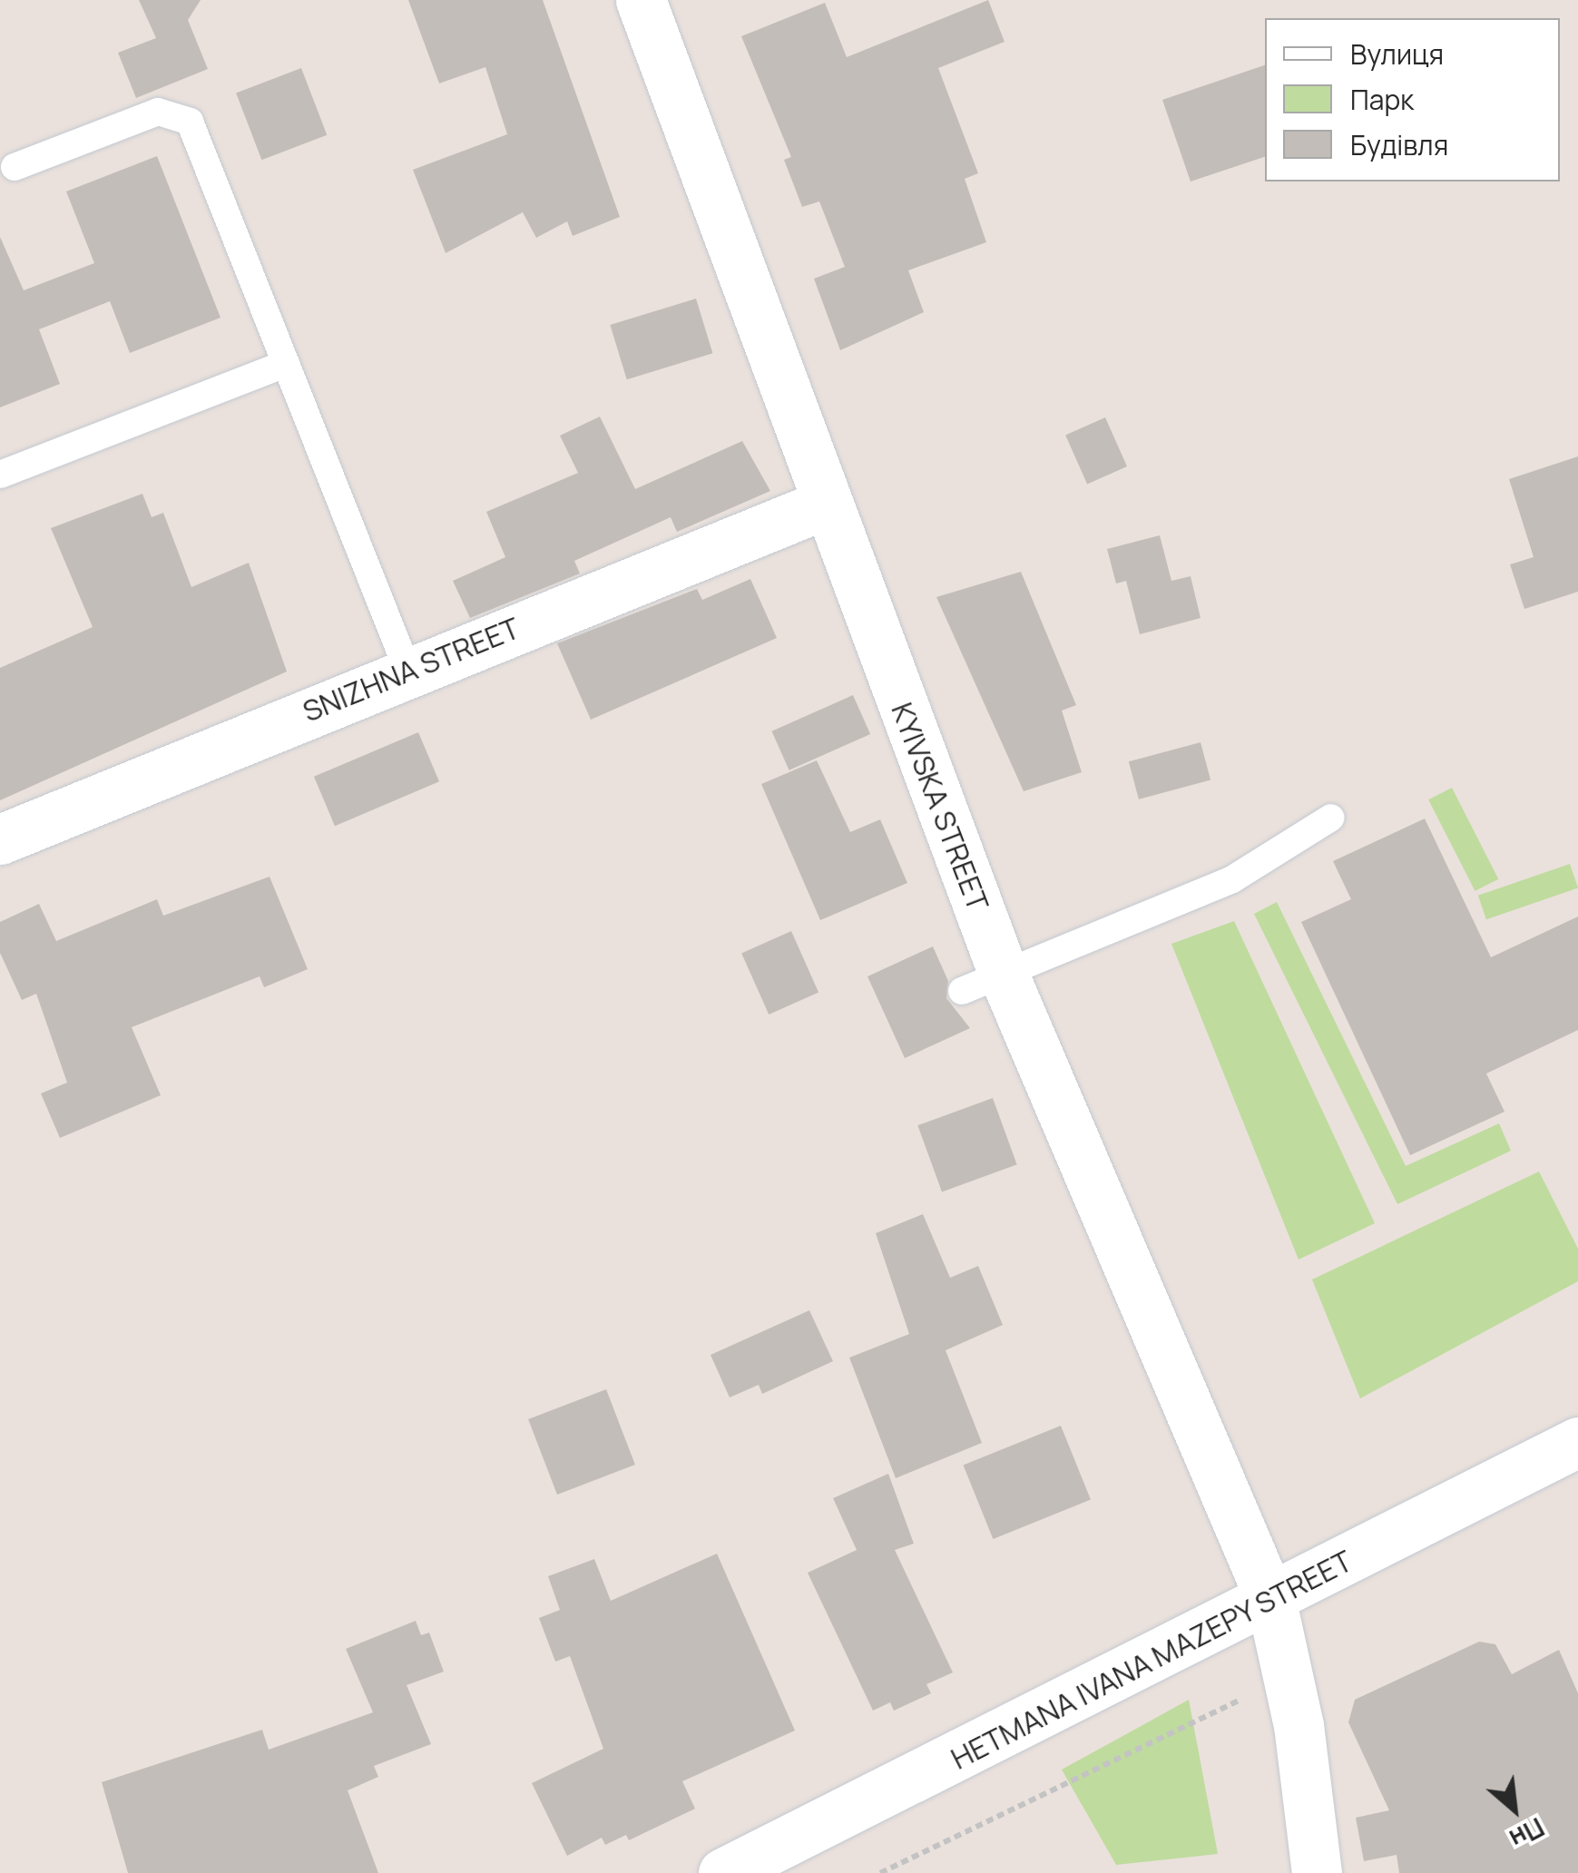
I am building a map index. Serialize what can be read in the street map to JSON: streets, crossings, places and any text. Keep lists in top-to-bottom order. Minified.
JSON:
{"streets":{"street":["SNIZHNA STREET","KYIVSKA STREET","HETMANA IVANA MAZEPY STREET"]},"crossings":[["SNIZHNA STREET","KYIVSKA STREET"],["KYIVSKA STREET","HETMANA IVANA MAZEPY STREET"]],"legend":["Вулиця","Парк","Будівля"],"north":"bottom right"}
